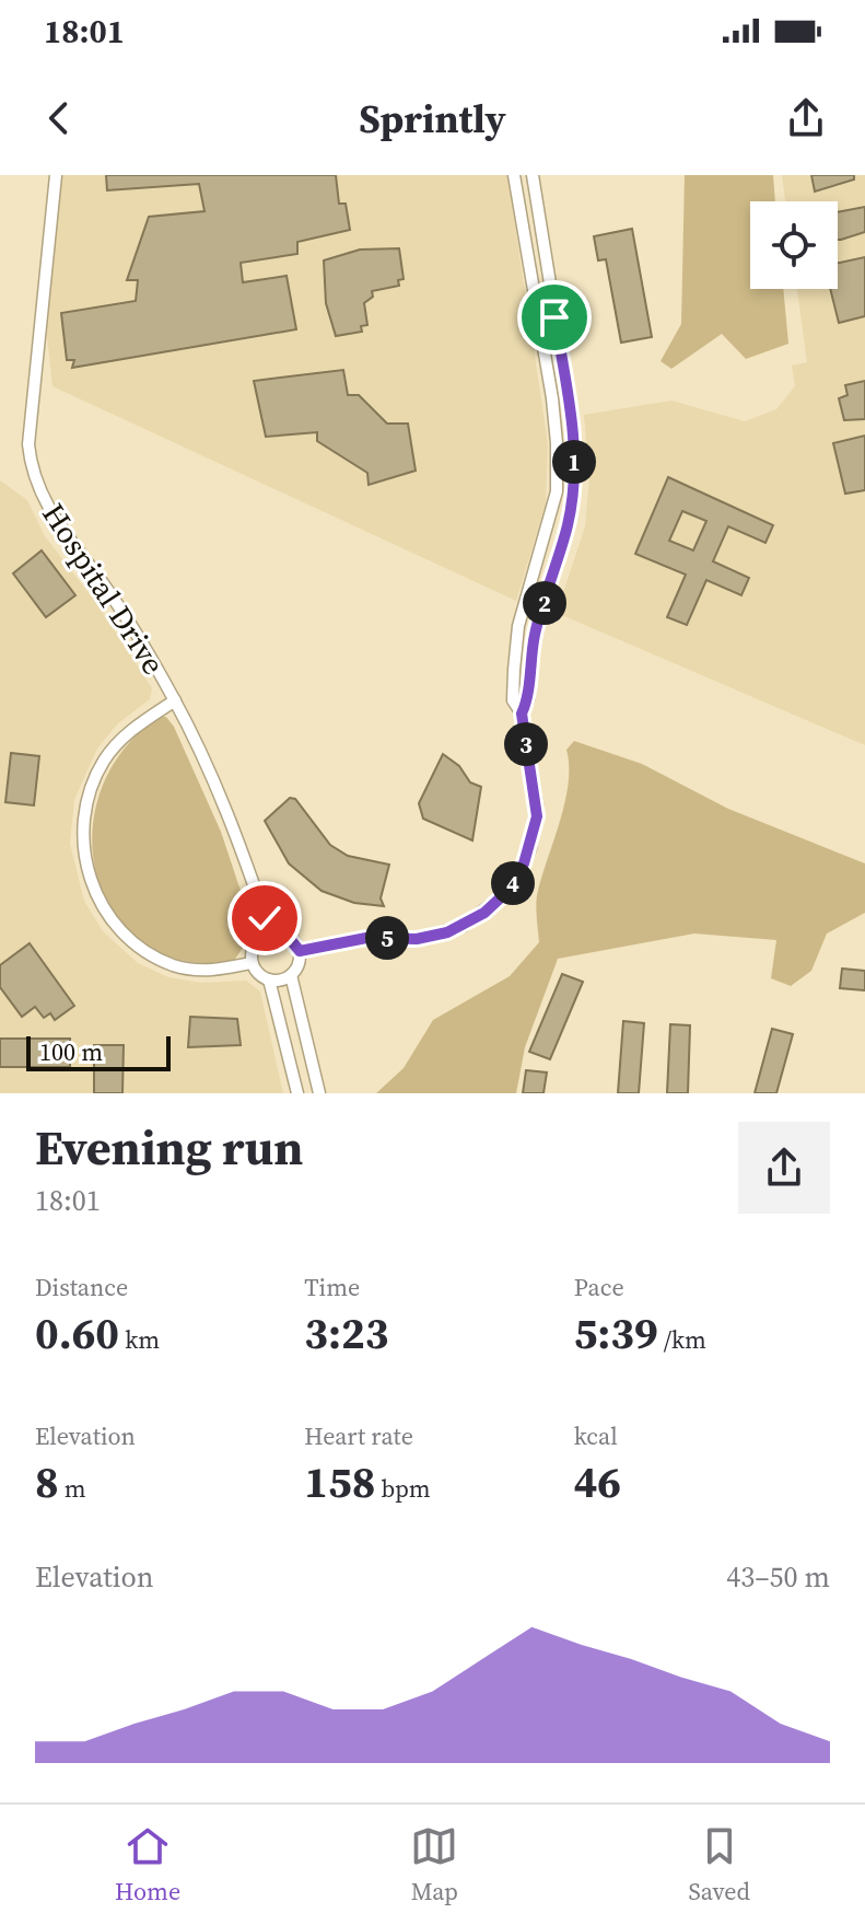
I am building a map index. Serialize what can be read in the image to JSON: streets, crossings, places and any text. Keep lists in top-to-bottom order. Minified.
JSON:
{"streets":{"street":["Hospital Drive"]},"scale_bar":"100 m","page":{"status":"18:01","header":"Sprintly","pins":["1","2","3","4","5"],"scale":"100 m","heading":["Evening run","18:01"],"stats":[["Distance","0.60 km"],["Time","3:23"],["Pace","5:39 /km"],["Elevation","8 m"],["Heart rate","158 bpm"],["kcal","46"]],"chart":["Elevation","43–50 m"],"tabs":["Home","Map","Saved"]}}
